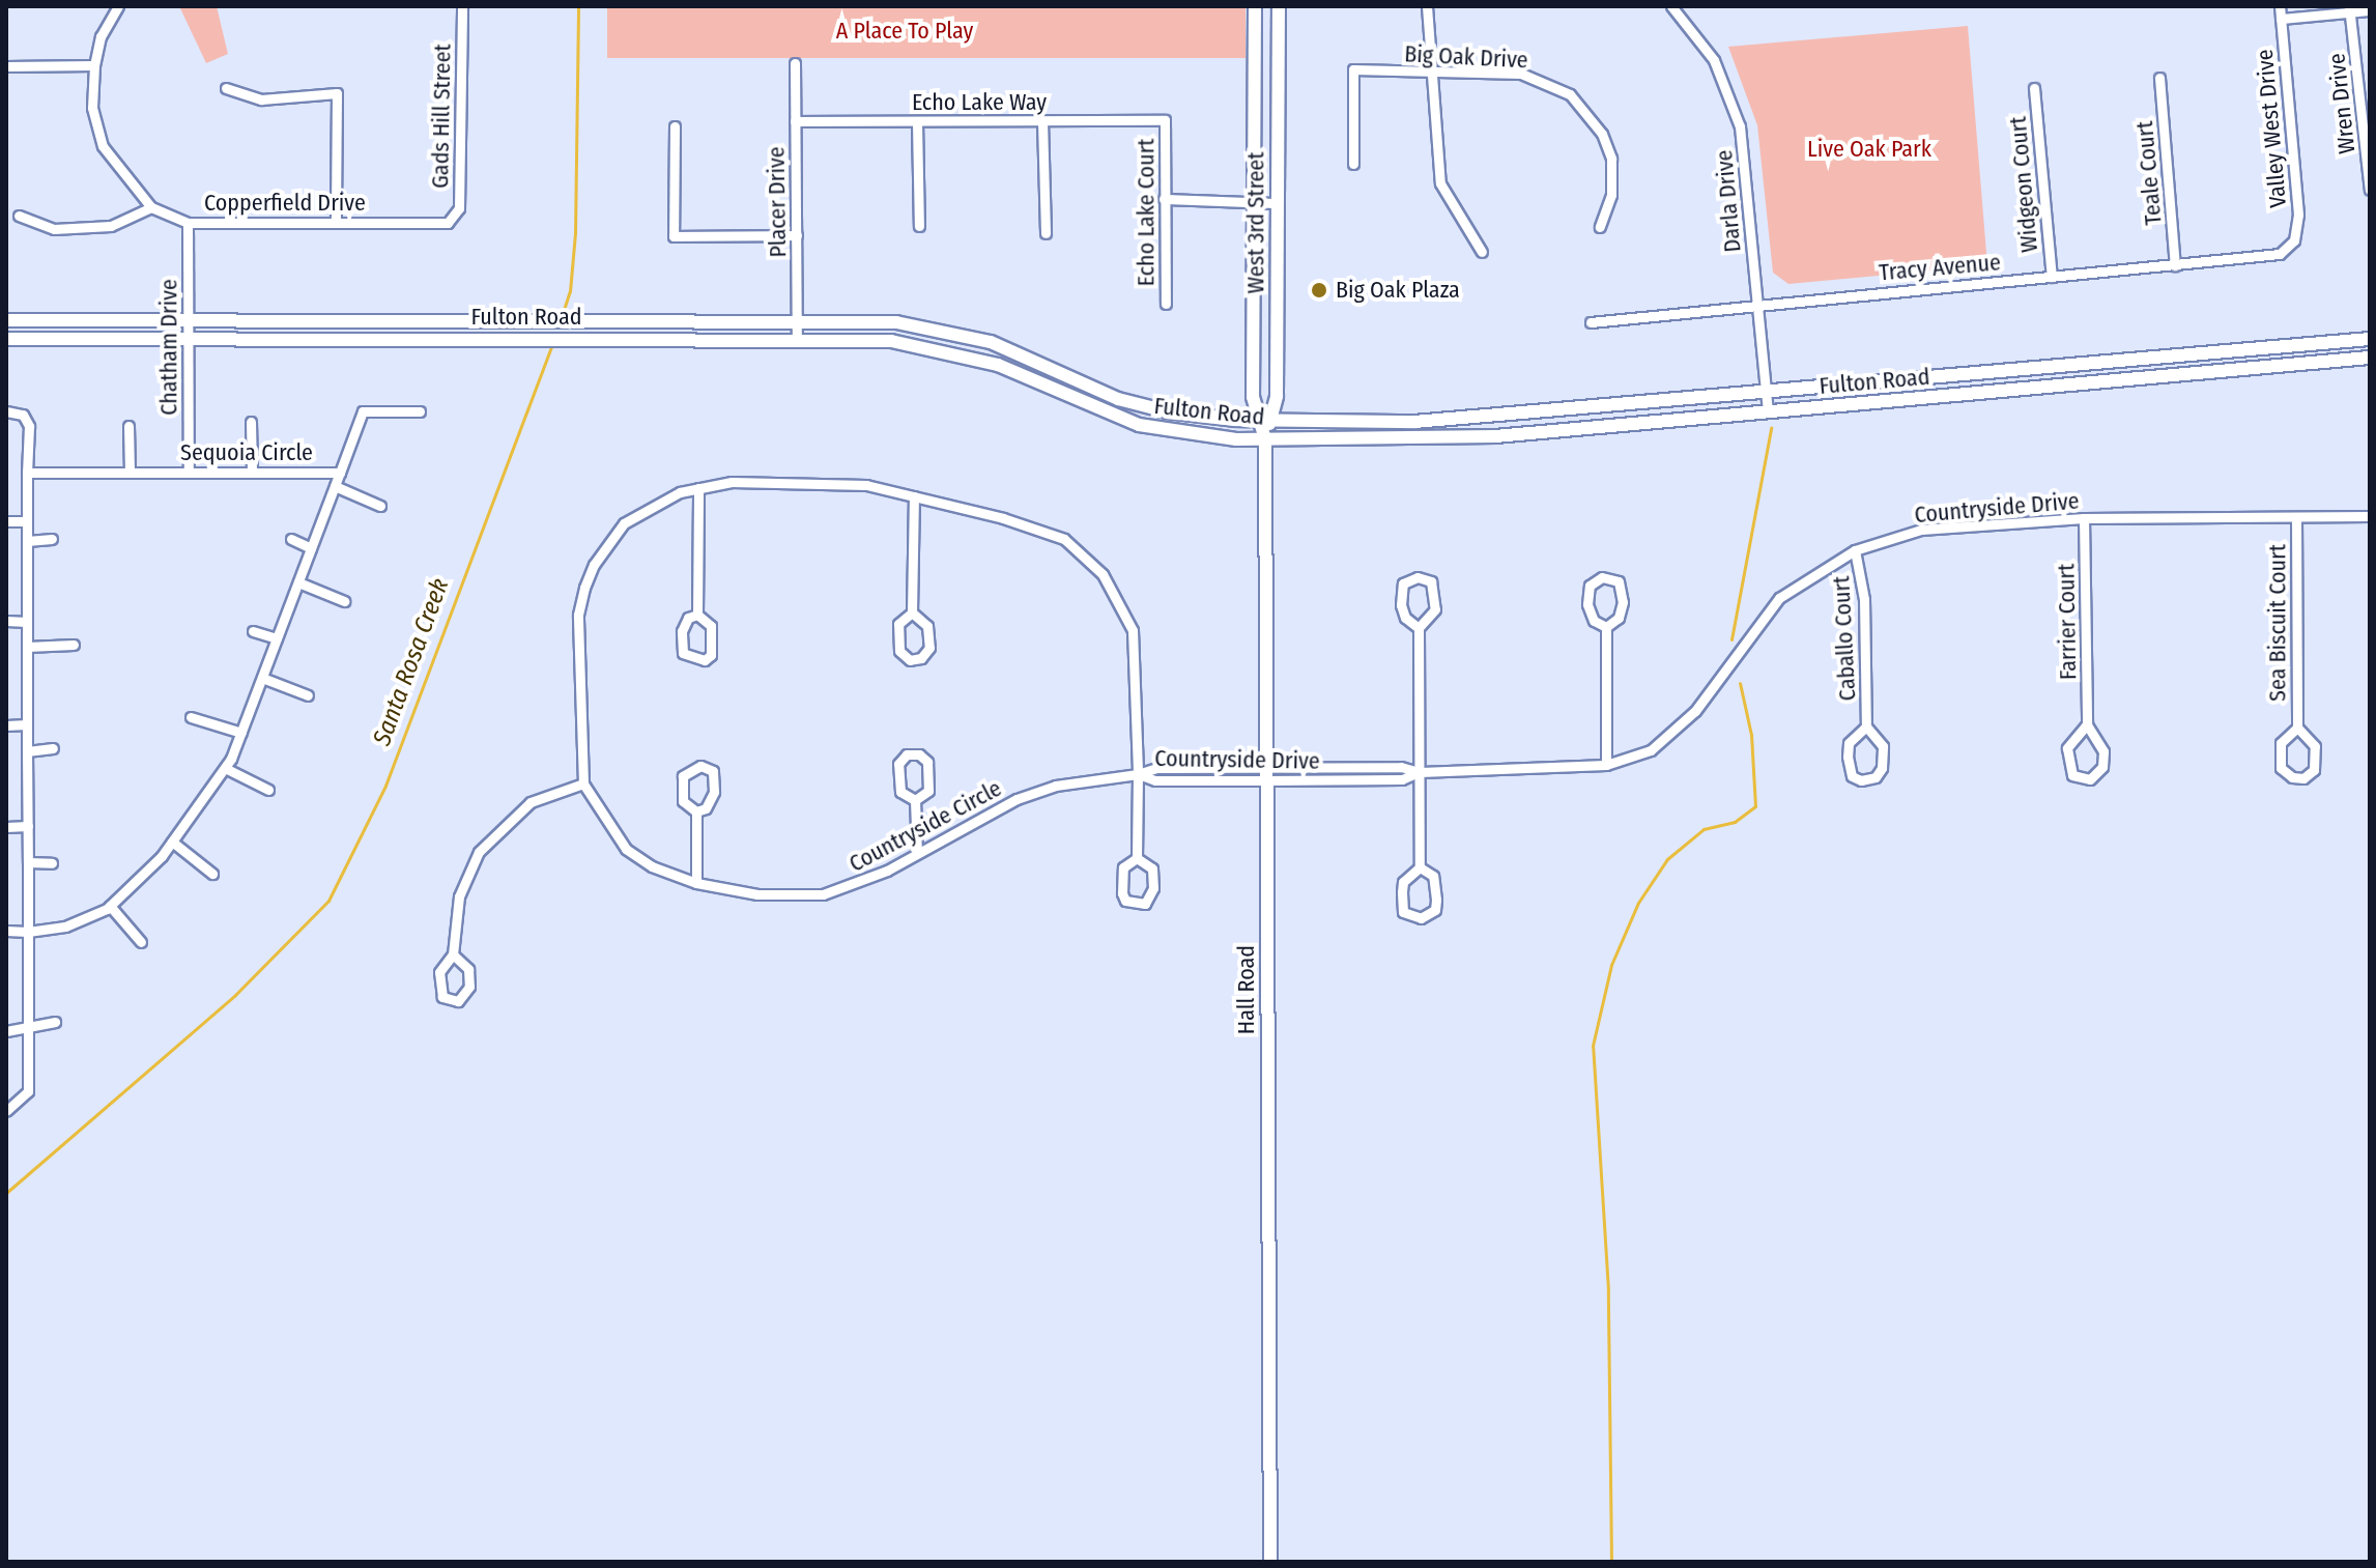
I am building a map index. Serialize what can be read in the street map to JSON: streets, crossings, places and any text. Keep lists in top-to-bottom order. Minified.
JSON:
{"streets":{"main road":["West 3rd Street","Fulton Road","Hall Road"],"street":["Big Oak Drive","Echo Lake Way","Wren Drive","Gads Hill Street","Valley West Drive","Teale Court","Widgeon Court","Darla Drive","Placer Drive","Copperfield Drive","Echo Lake Court","Tracy Avenue","Chatham Drive","Sequoia Circle","Countryside Drive","Farrier Court","Sea Biscuit Court","Caballo Court","Countryside Circle"]},"crossings":[["Echo Lake Way","Placer Drive"],["Echo Lake Way","Echo Lake Court"],["Gads Hill Street","Copperfield Drive"],["Valley West Drive","Tracy Avenue"],["Teale Court","Tracy Avenue"],["Widgeon Court","Tracy Avenue"],["Darla Drive","Tracy Avenue"],["Darla Drive","Fulton Road"],["Placer Drive","Fulton Road"],["Copperfield Drive","Chatham Drive"],["West 3rd Street","Fulton Road"],["West 3rd Street","Hall Road"],["Fulton Road","Chatham Drive"],["Fulton Road","Hall Road"],["Chatham Drive","Sequoia Circle"],["Countryside Drive","Farrier Court"],["Countryside Drive","Sea Biscuit Court"],["Countryside Drive","Caballo Court"],["Countryside Drive","Countryside Circle"],["Countryside Drive","Hall Road"]],"water":["Santa Rosa Creek"],"parks":["A Place To Play","Live Oak Park"],"places":["Big Oak Plaza"]}
